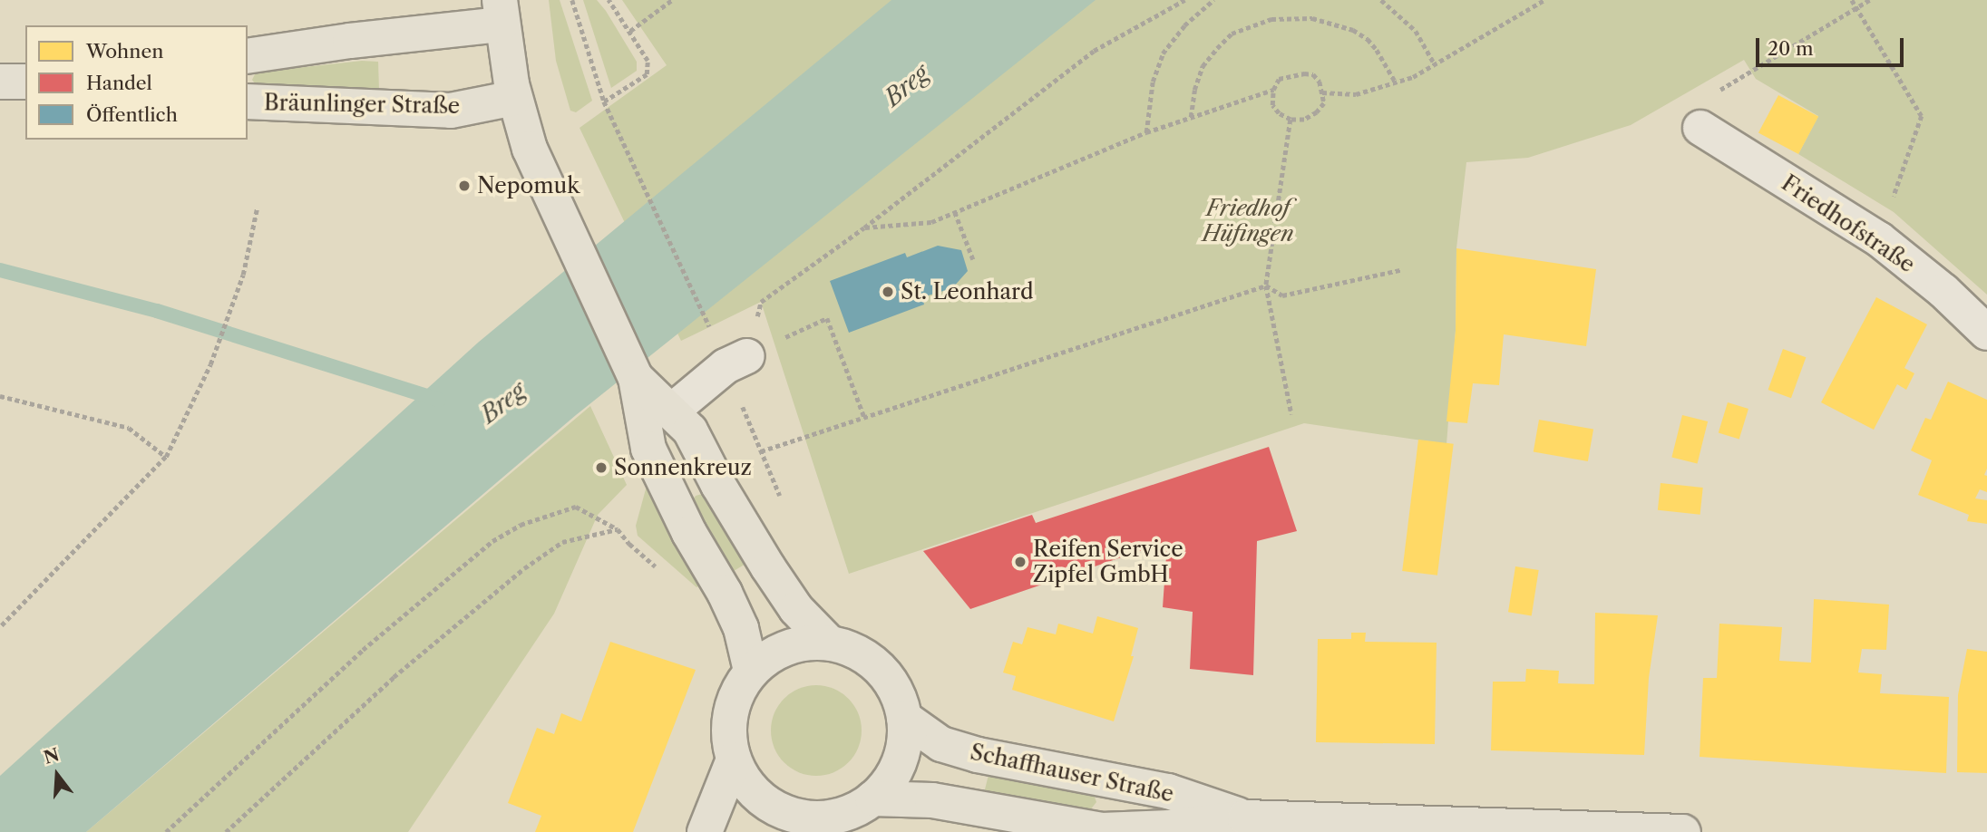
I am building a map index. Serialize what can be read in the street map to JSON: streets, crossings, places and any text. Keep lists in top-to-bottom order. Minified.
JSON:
{"streets":{"main road":["Bräunlinger Straße","Schaffhauser Straße"],"street":["Friedhofstraße"]},"water":["Breg"],"parks":["Friedhof Hüfingen"],"places":["Nepomuk","St. Leonhard","Sonnenkreuz","Reifen Service Zipfel GmbH"],"legend":["Wohnen","Handel","Öffentlich"],"scale_bar":"20 m","north":"top"}
